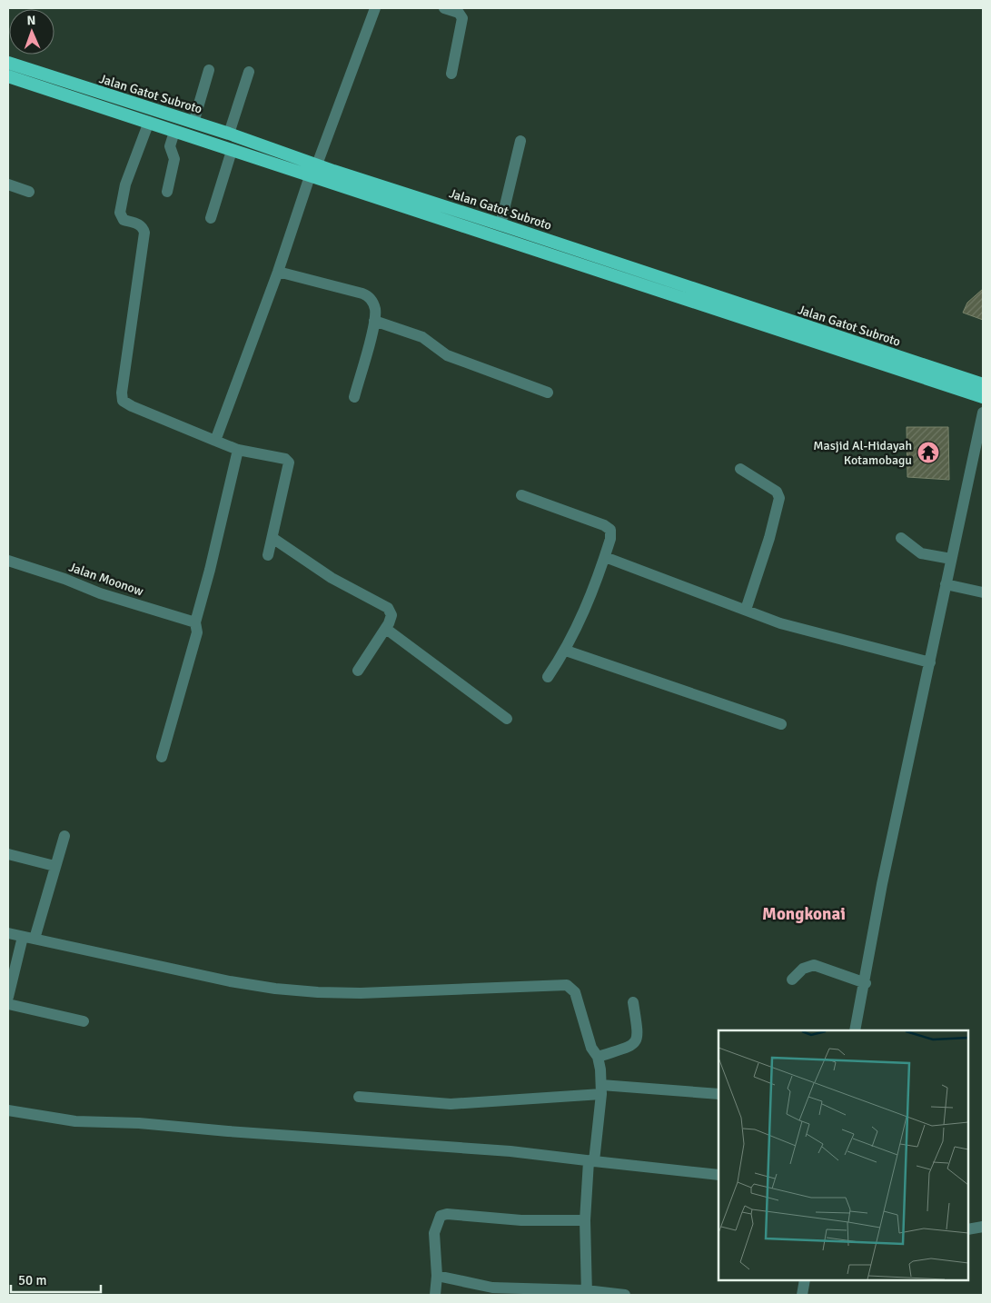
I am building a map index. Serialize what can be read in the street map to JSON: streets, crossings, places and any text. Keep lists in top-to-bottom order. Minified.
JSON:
{"streets":{"highway":["Jalan Gatot Subroto"],"street":["Jalan Moonow"]},"districts":["Mongkonai"],"places":{"temple":["Masjid Al-Hidayah Kotamobagu"]},"scale_bar":"50 m","north":"top"}
